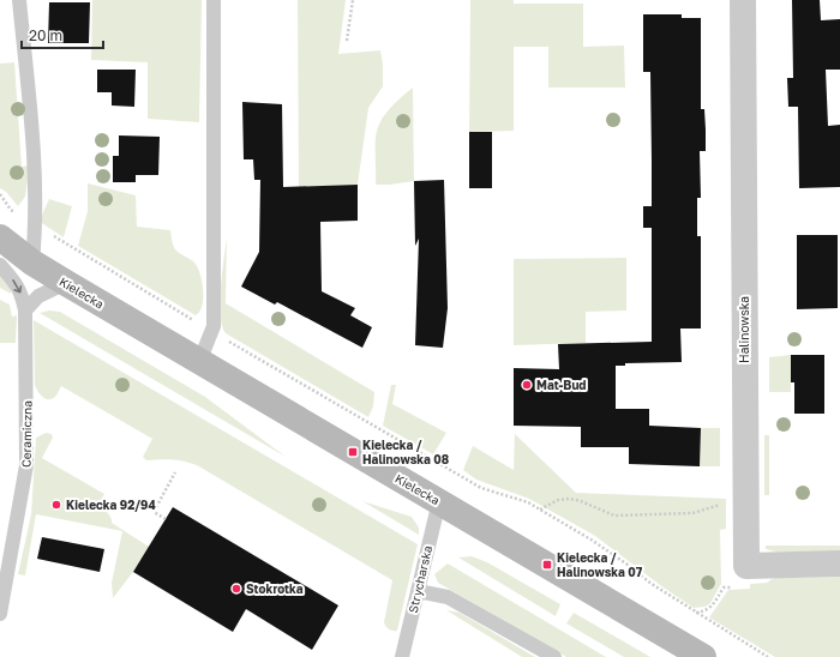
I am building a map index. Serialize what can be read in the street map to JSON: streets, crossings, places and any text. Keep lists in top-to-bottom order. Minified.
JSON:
{"streets":{"main road":["Kielecka"],"street":["Halinowska"],"lane":["Ceramiczna","Strycharska"]},"crossings":[["Kielecka","Strycharska"]],"places":{"other":["Mat-Bud","Kielecka 92/94","Stokrotka"],"transit":["Kielecka / Halinowska 08","Kielecka / Halinowska 07"]},"scale_bar":"20 m"}
